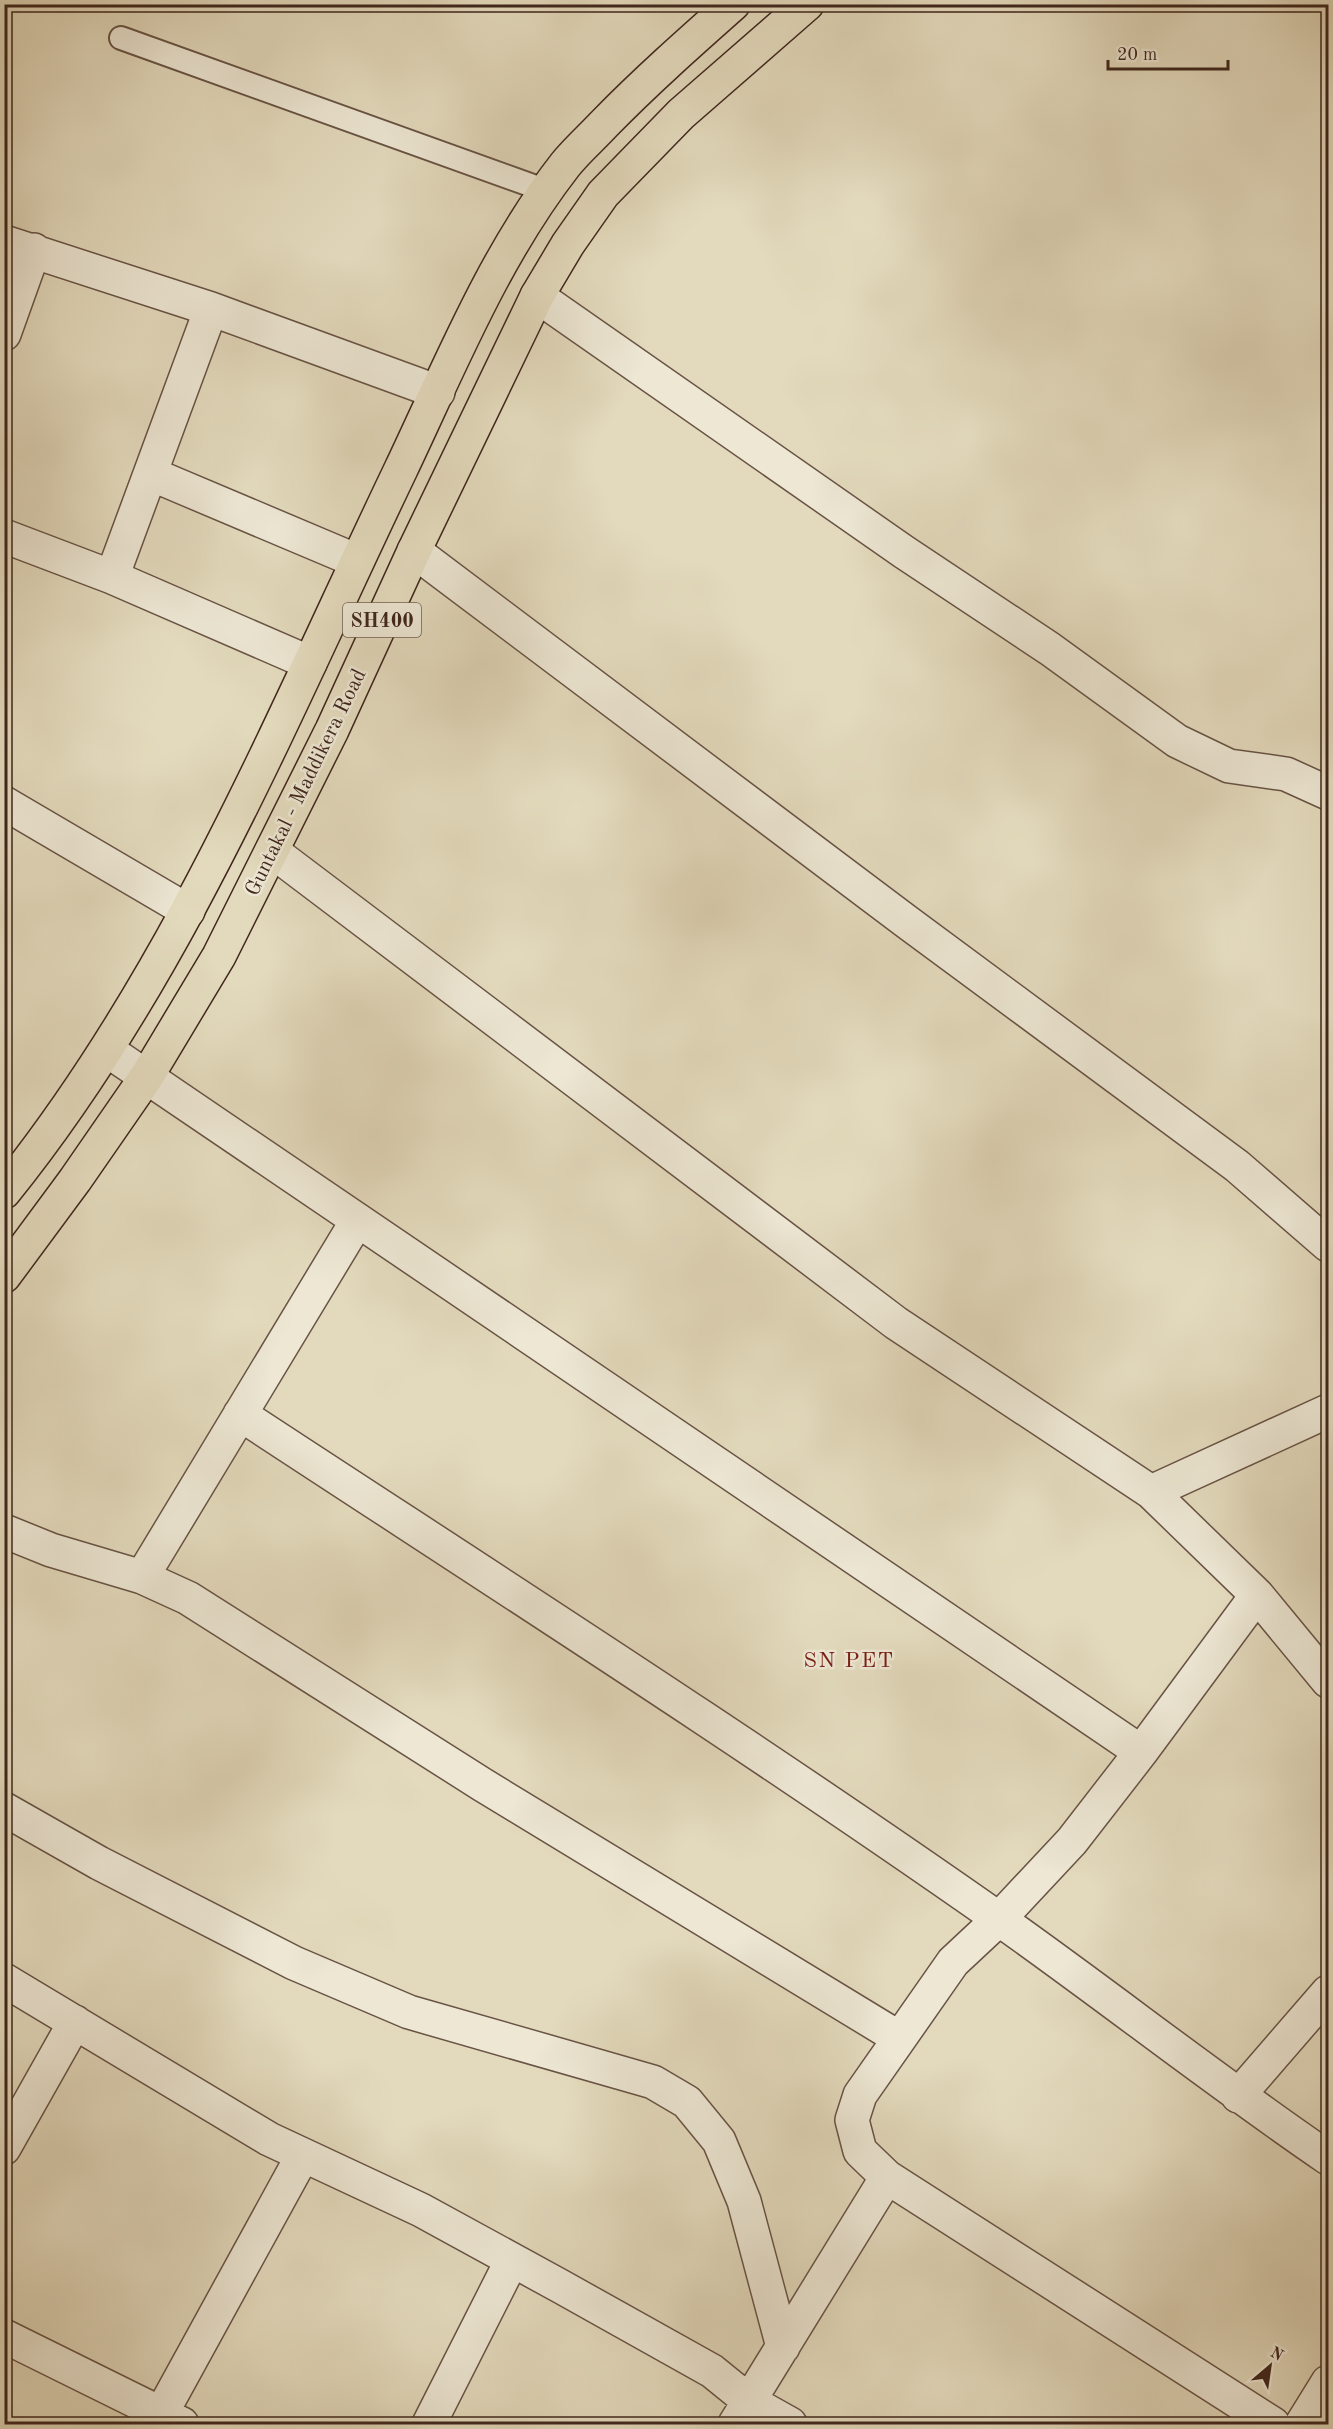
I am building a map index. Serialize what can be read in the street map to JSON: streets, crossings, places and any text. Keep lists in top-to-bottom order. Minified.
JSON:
{"streets":{"main road":["SH400","Guntakal - Maddikera Road"]},"districts":["SN PET"],"scale_bar":"20 m","north":"top right"}
